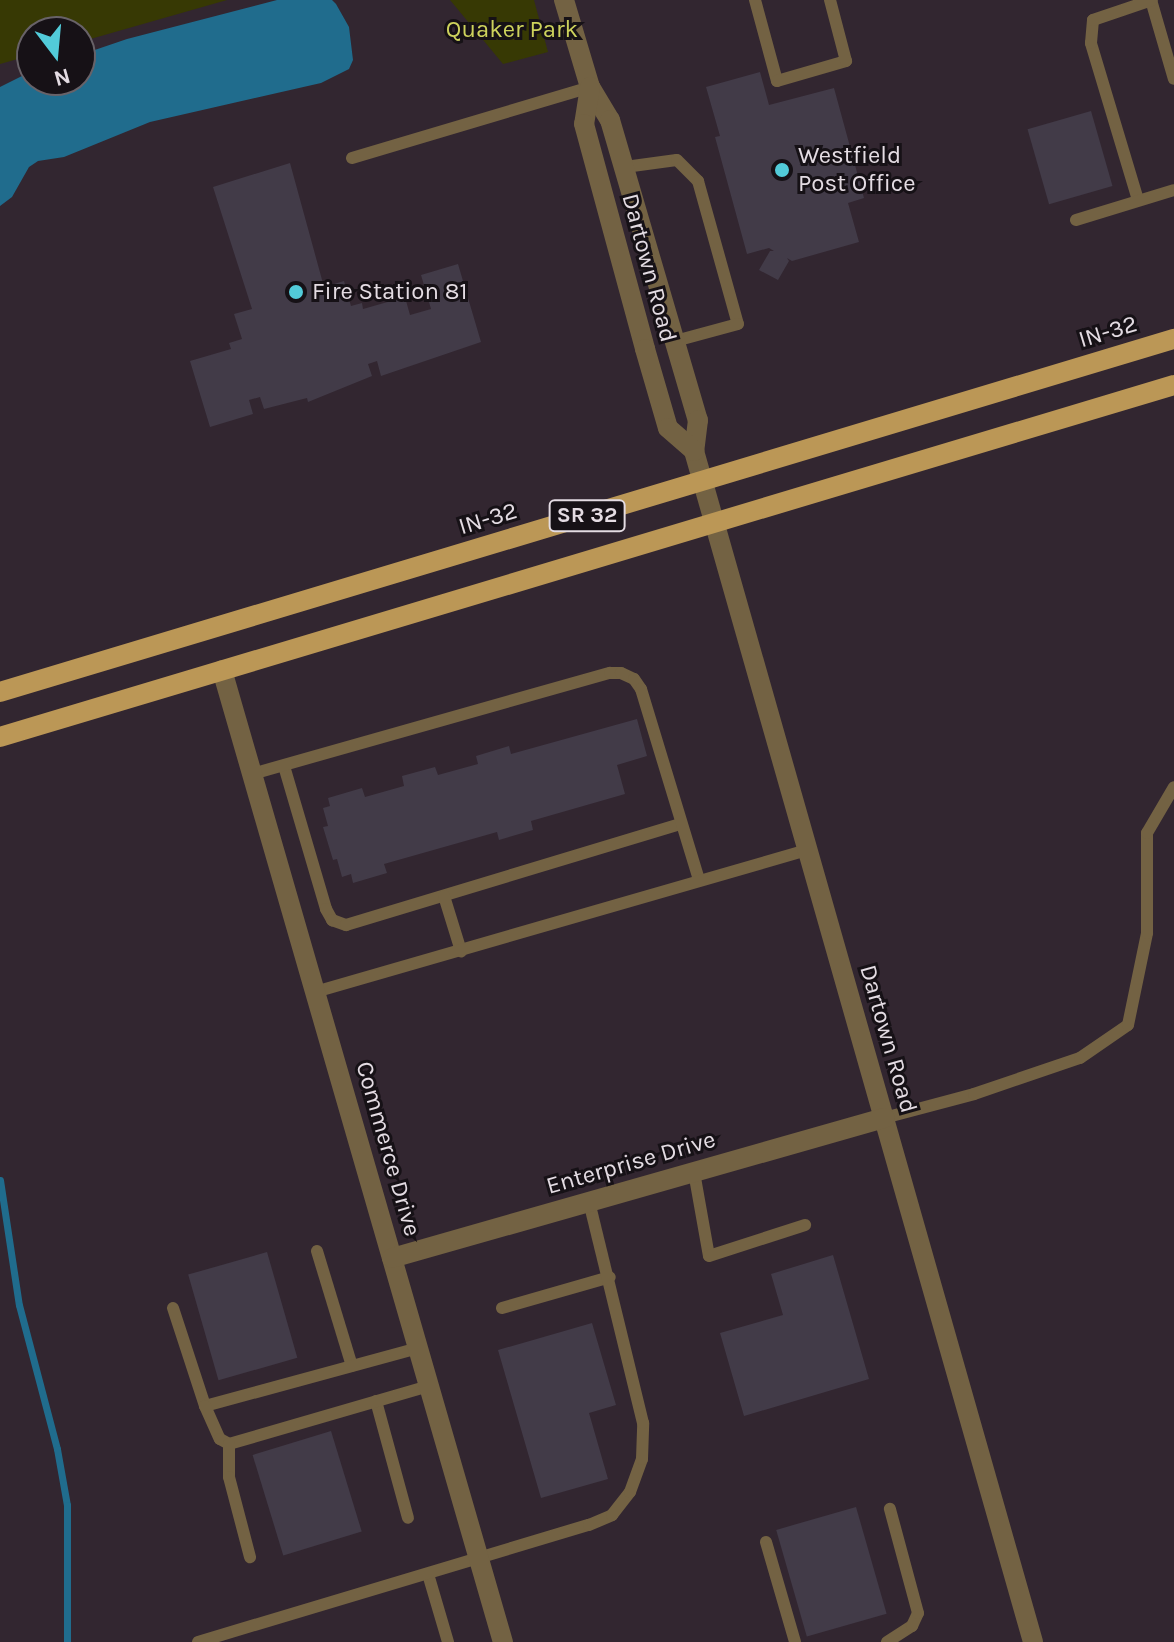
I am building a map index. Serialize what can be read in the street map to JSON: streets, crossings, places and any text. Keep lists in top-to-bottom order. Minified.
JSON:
{"streets":{"main road":["IN-32","SR 32"],"street":["Dartown Road","Commerce Drive","Enterprise Drive"]},"crossings":[["Dartown Road","IN-32"],["Dartown Road","SR 32"],["Dartown Road","Enterprise Drive"],["SR 32","Commerce Drive"],["Commerce Drive","Enterprise Drive"]],"parks":["Quaker Park"],"places":["Westfield Post Office","Fire Station 81"],"north":"bottom"}
